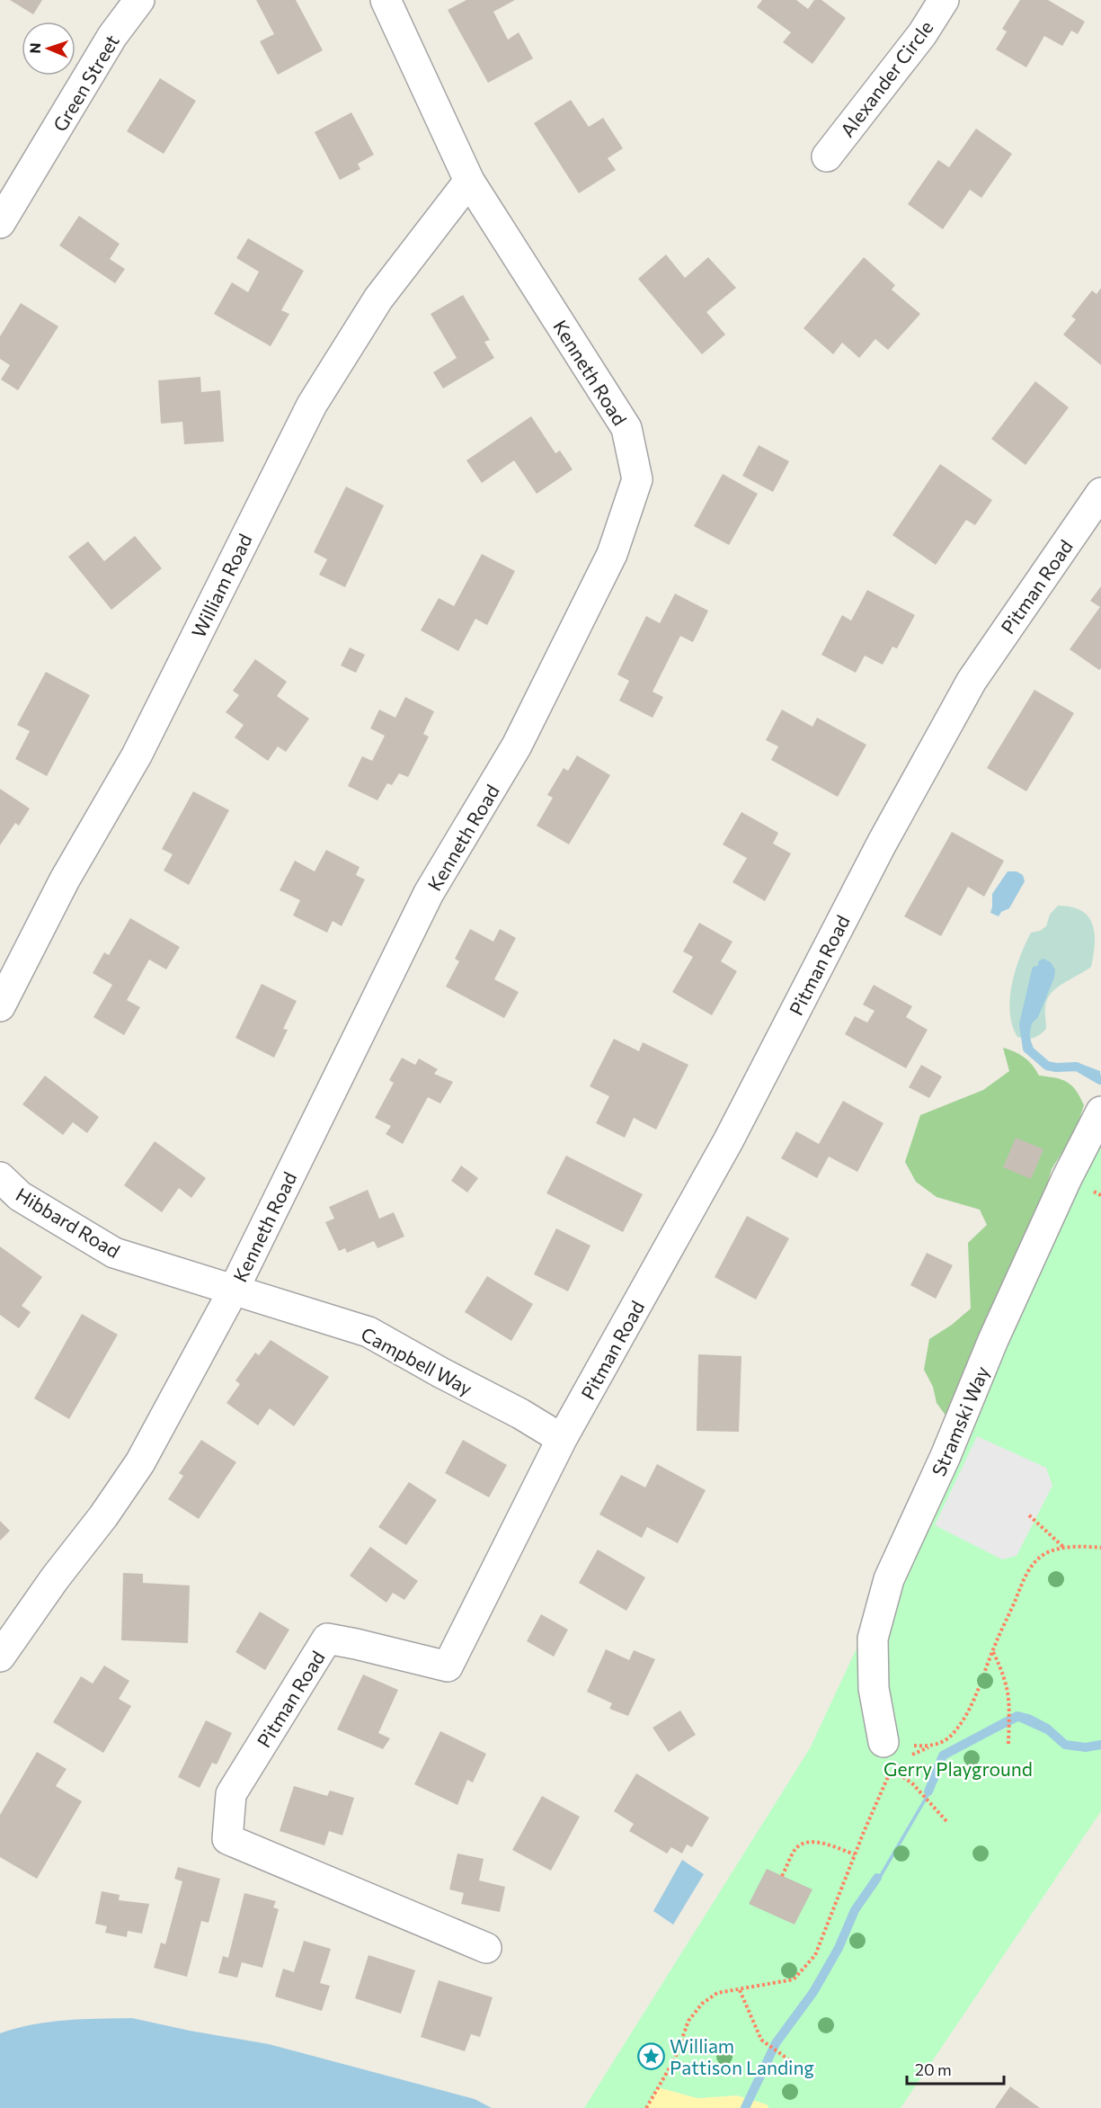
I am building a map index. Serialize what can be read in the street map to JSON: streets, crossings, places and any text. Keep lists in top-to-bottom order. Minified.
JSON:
{"streets":{"street":["Alexander Circle","Green Street","Kenneth Road","William Road","Pitman Road","Hibbard Road","Campbell Way","Stramski Way"]},"crossings":[["Kenneth Road","William Road"],["Kenneth Road","Hibbard Road"],["Kenneth Road","Campbell Way"],["Pitman Road","Campbell Way"],["Hibbard Road","Campbell Way"]],"parks":["Gerry Playground"],"places":{"place":["William Pattison Landing"]},"scale_bar":"20 m","north":"left"}
